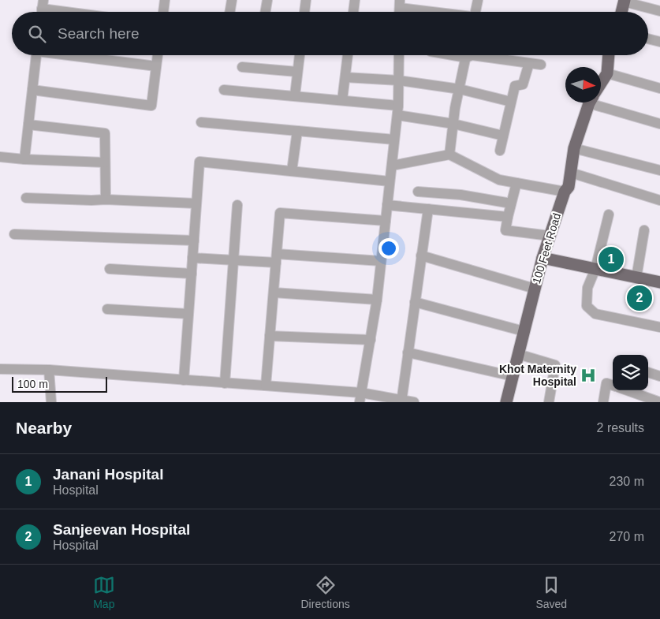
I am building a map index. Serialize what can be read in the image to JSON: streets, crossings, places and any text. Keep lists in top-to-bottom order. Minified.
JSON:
{"streets":{"main road":["100 Feet Road"]},"places":{"hospital":["Khot Maternity Hospital"]},"scale_bar":"100 m","north":"right","page":{"search":"Search here","pins":["1","2"],"scale":"100 m","heading":["Nearby","2 results"],"list":[{"mark":"1","name":"Janani Hospital","note":"Hospital","value":"230 m"},{"mark":"2","name":"Sanjeevan Hospital","note":"Hospital","value":"270 m"}],"nav":["Map","Directions","Saved"]}}
